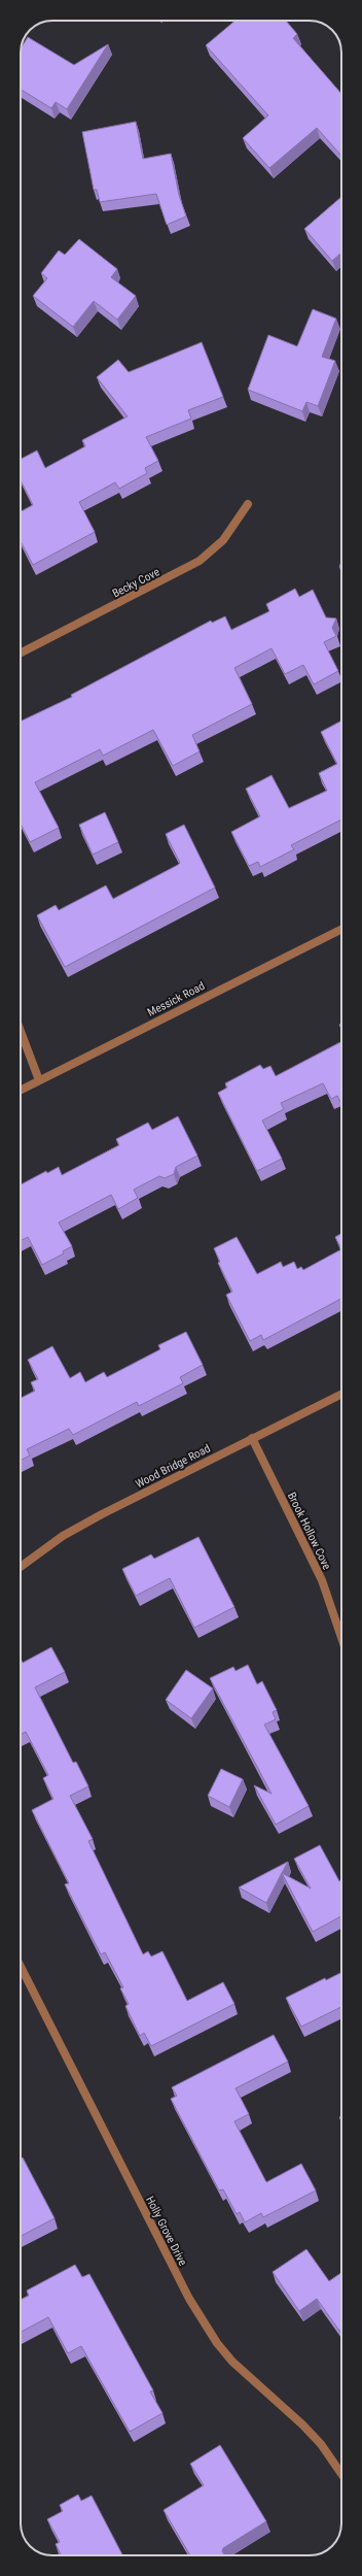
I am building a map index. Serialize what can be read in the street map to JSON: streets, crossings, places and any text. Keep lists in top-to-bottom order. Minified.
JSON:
{"streets":{"street":["Becky Cove","Messick Road","Wood Bridge Road","Brook Hollow Cove","Holly Grove Drive"]},"crossings":[["Wood Bridge Road","Brook Hollow Cove"]]}
